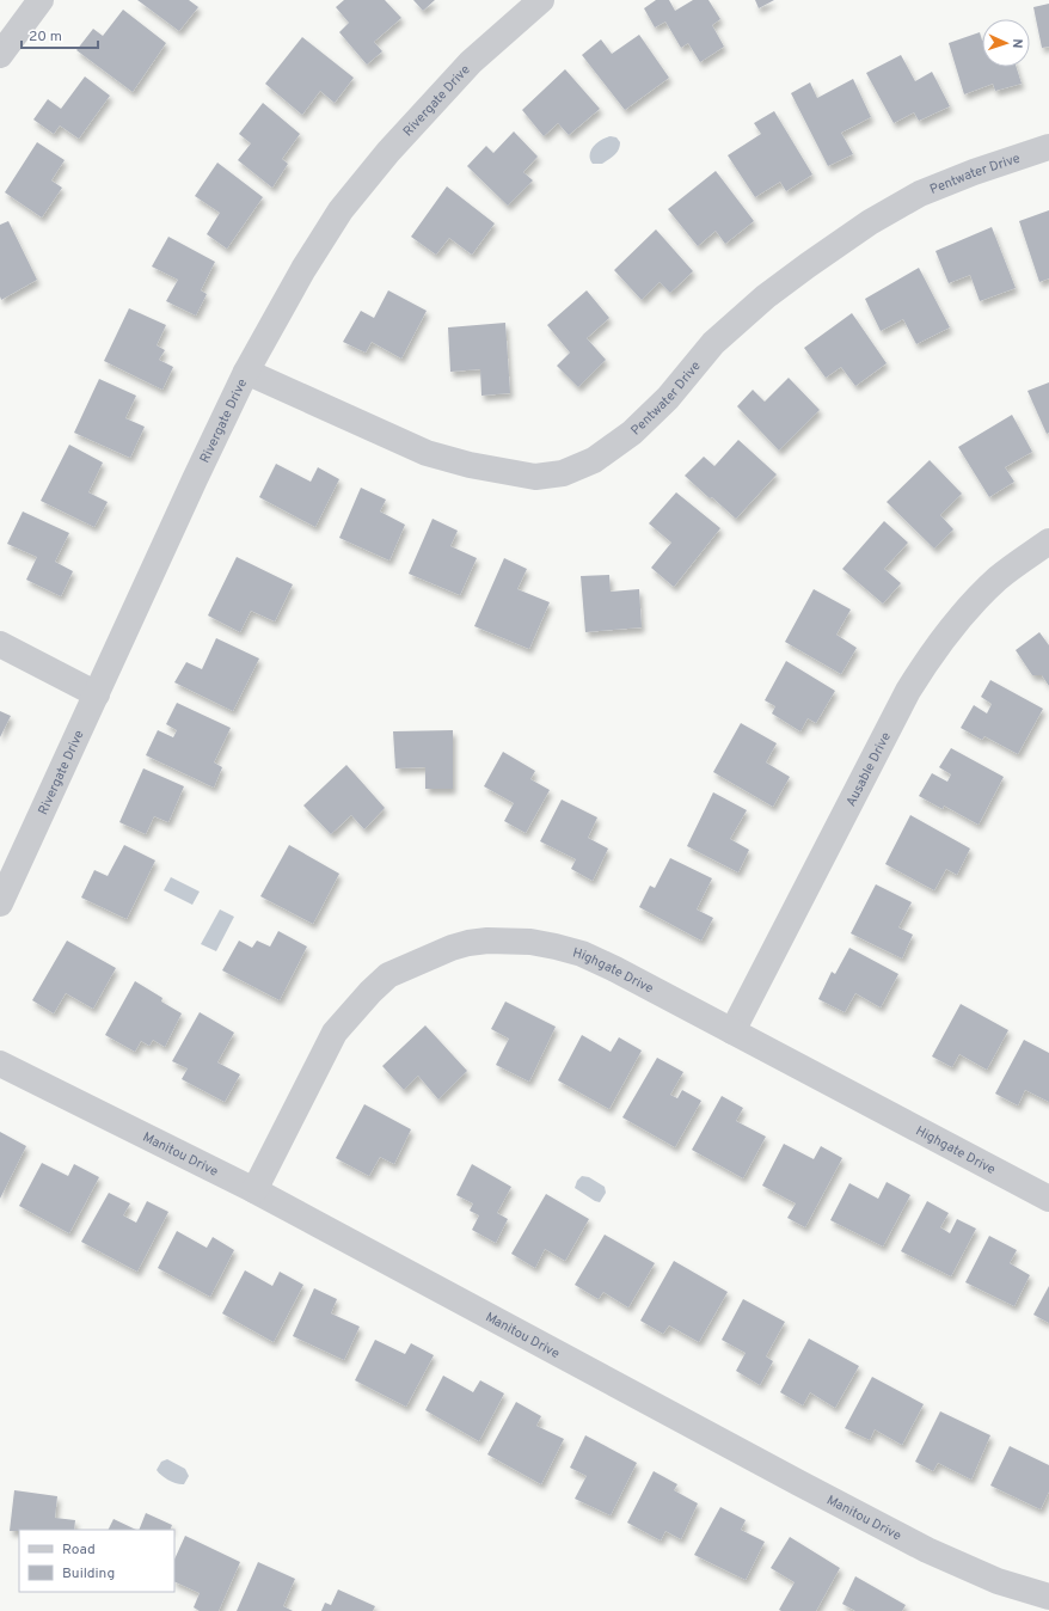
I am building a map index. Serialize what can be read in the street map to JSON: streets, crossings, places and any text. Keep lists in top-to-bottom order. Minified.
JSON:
{"streets":{"street":["Rivergate Drive","Pentwater Drive","Ausable Drive","Highgate Drive","Manitou Drive"]},"crossings":[["Rivergate Drive","Pentwater Drive"],["Ausable Drive","Highgate Drive"],["Highgate Drive","Manitou Drive"]],"legend":["Road","Building"],"scale_bar":"20 m","north":"right"}
